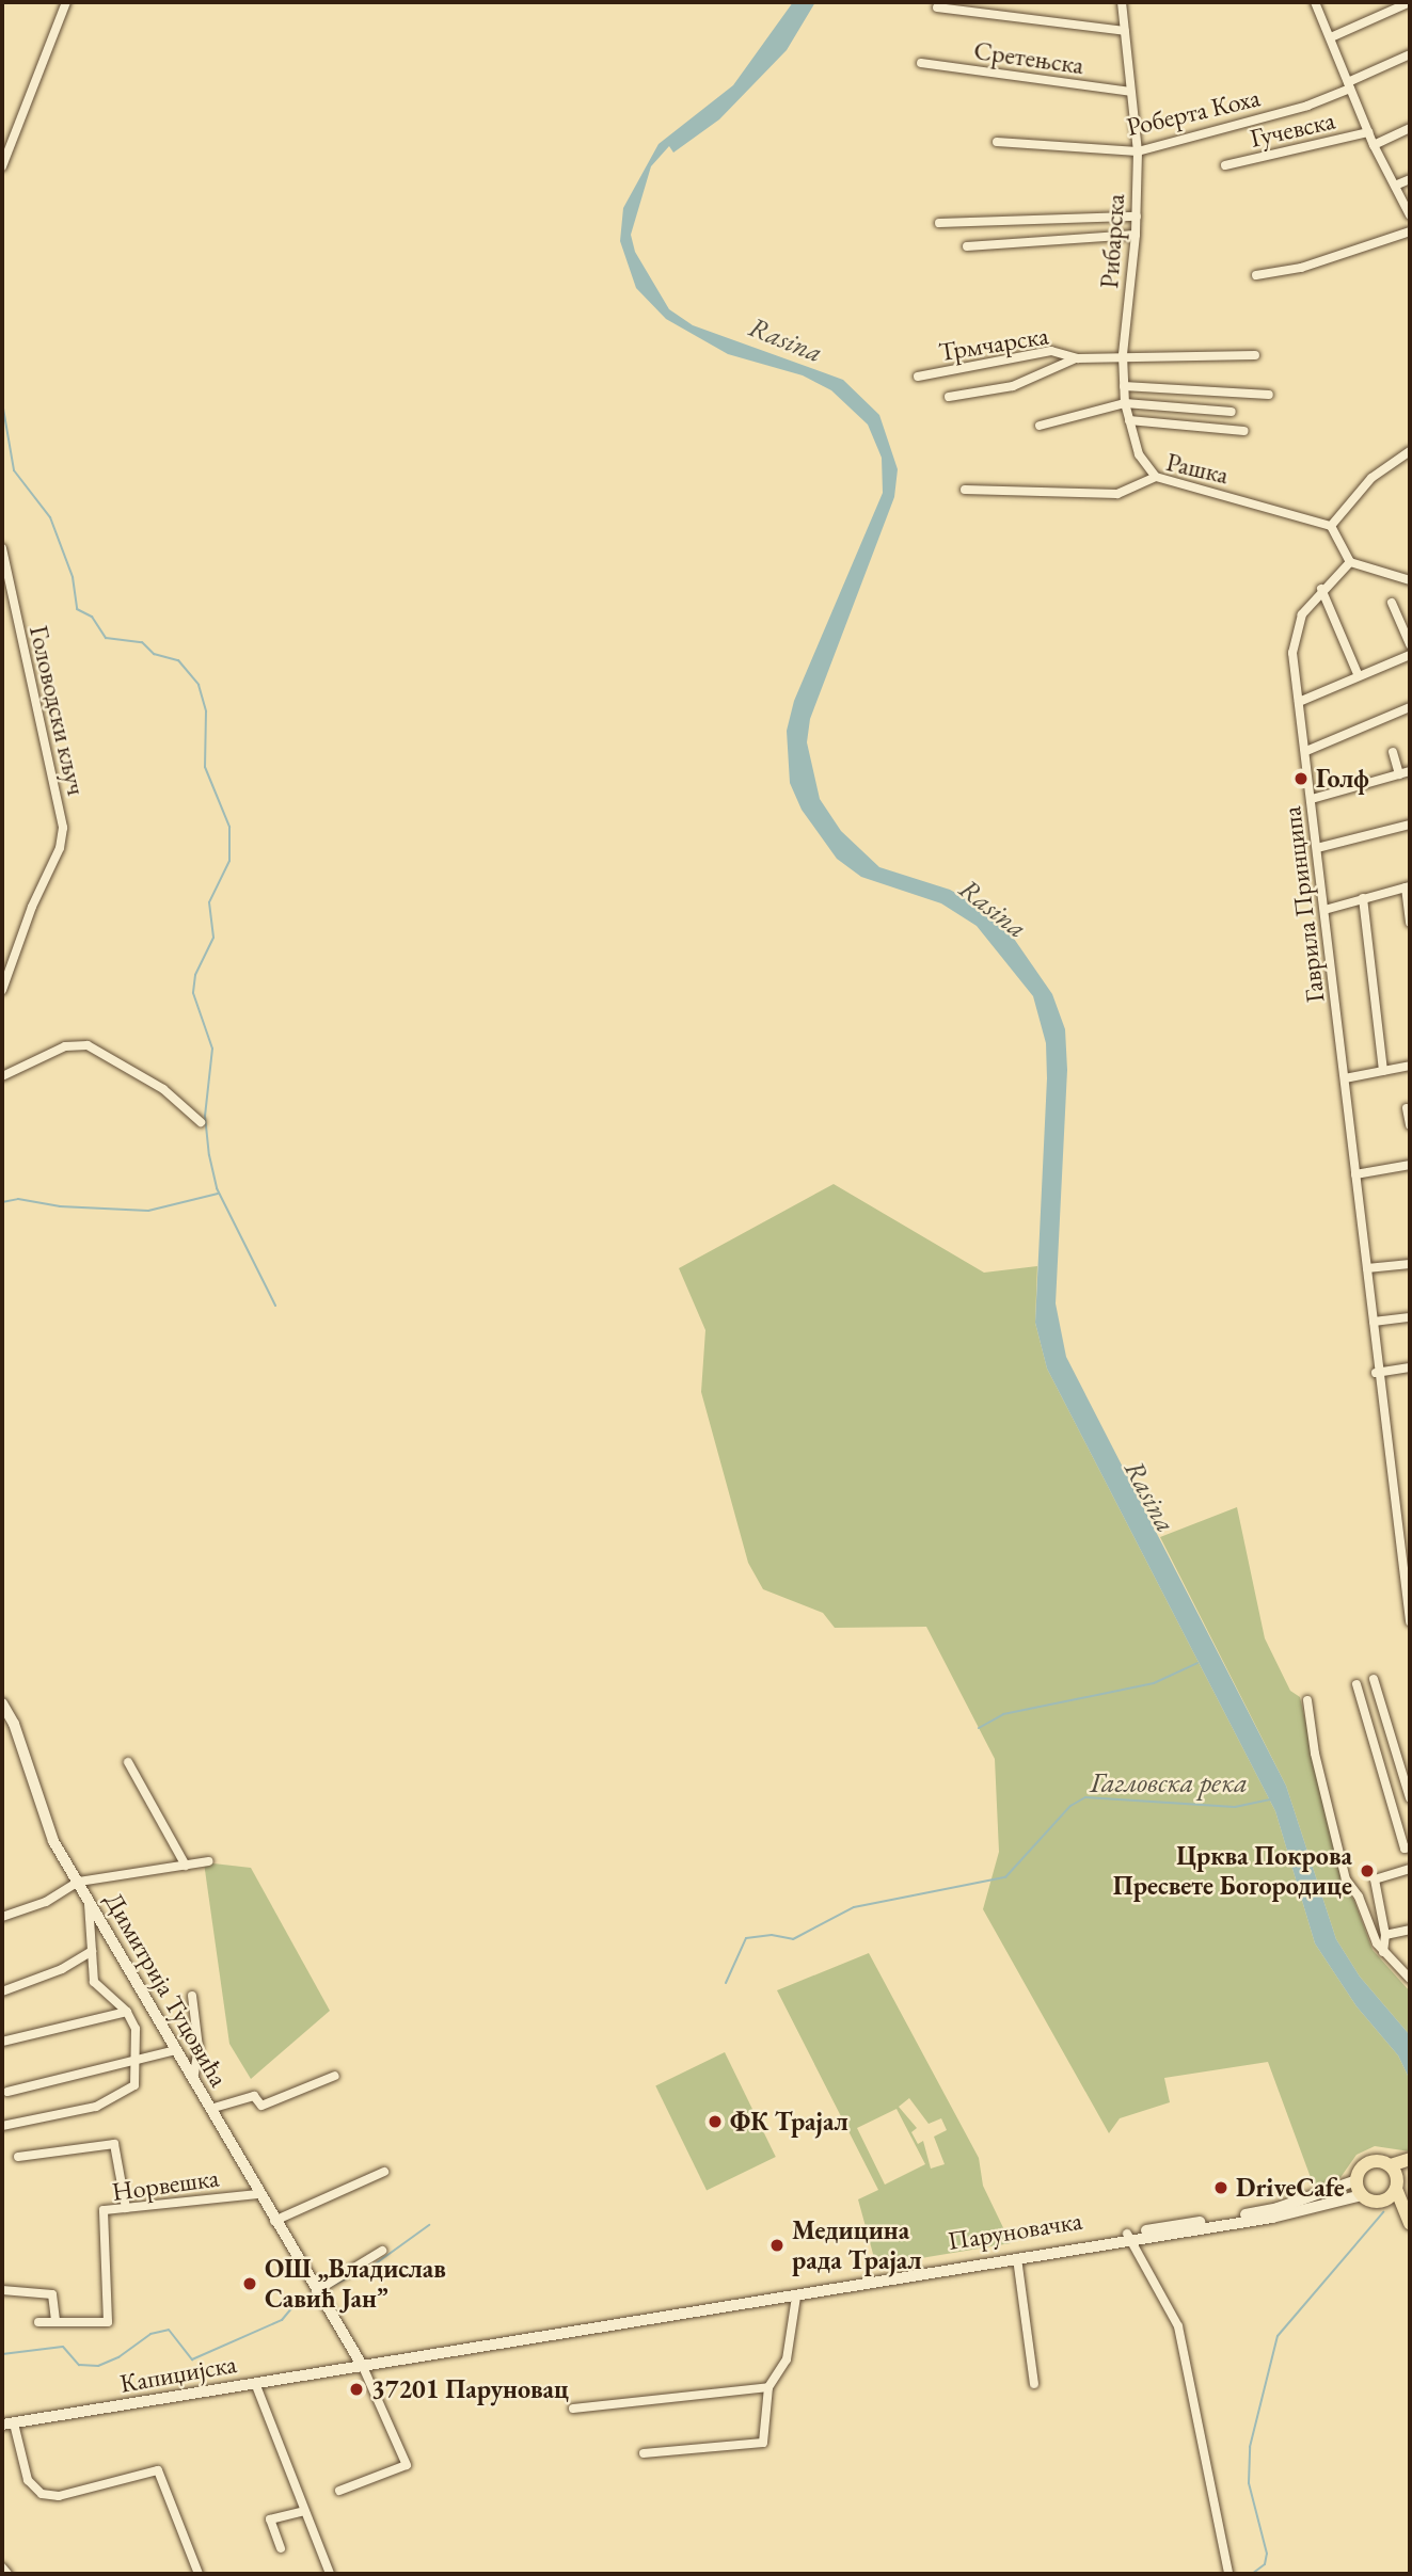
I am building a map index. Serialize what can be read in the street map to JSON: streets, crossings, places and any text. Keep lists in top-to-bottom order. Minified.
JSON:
{"streets":{"main road":["Паруновачка","Капиџијска"],"street":["Сретењска","Роберта Коха","Гучевска","Рибарска","Трмчарска","Рашка","Головодски кључ","Гаврила Принципа","Димитрија Туцовића","Норвешка"]},"crossings":[["Сретењска","Рибарска"],["Роберта Коха","Рибарска"],["Рибарска","Трмчарска"],["Рибарска","Рашка"],["Димитрија Туцовића","Норвешка"],["Димитрија Туцовића","Паруновачка"],["Димитрија Туцовића","Капиџијска"],["Паруновачка","Капиџијска"]],"water":["Rasina","Гагловска река"],"places":["Голф","Црква Покрова Пресвете Богородице","ФК Трајал","DriveCafe","Медицина рада Трајал","ОШ „Владислав Савић Јан”","37201 Паруновац"]}
